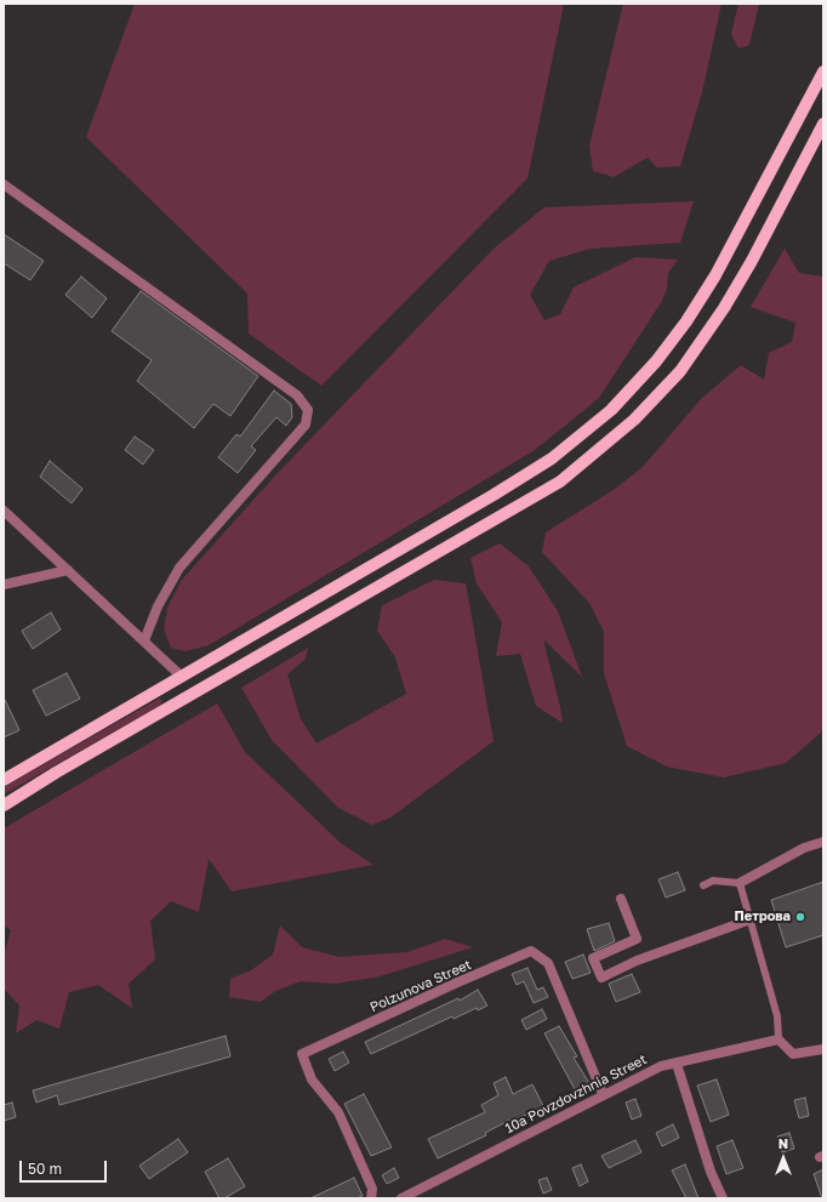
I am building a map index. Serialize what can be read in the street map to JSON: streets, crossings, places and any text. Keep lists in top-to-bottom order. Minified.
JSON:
{"streets":{"street":["Polzunova Street","10a Povzdovzhnia Street"]},"crossings":[["Polzunova Street","10a Povzdovzhnia Street"]],"places":["Петрова"],"scale_bar":"50 m","north":"top"}
